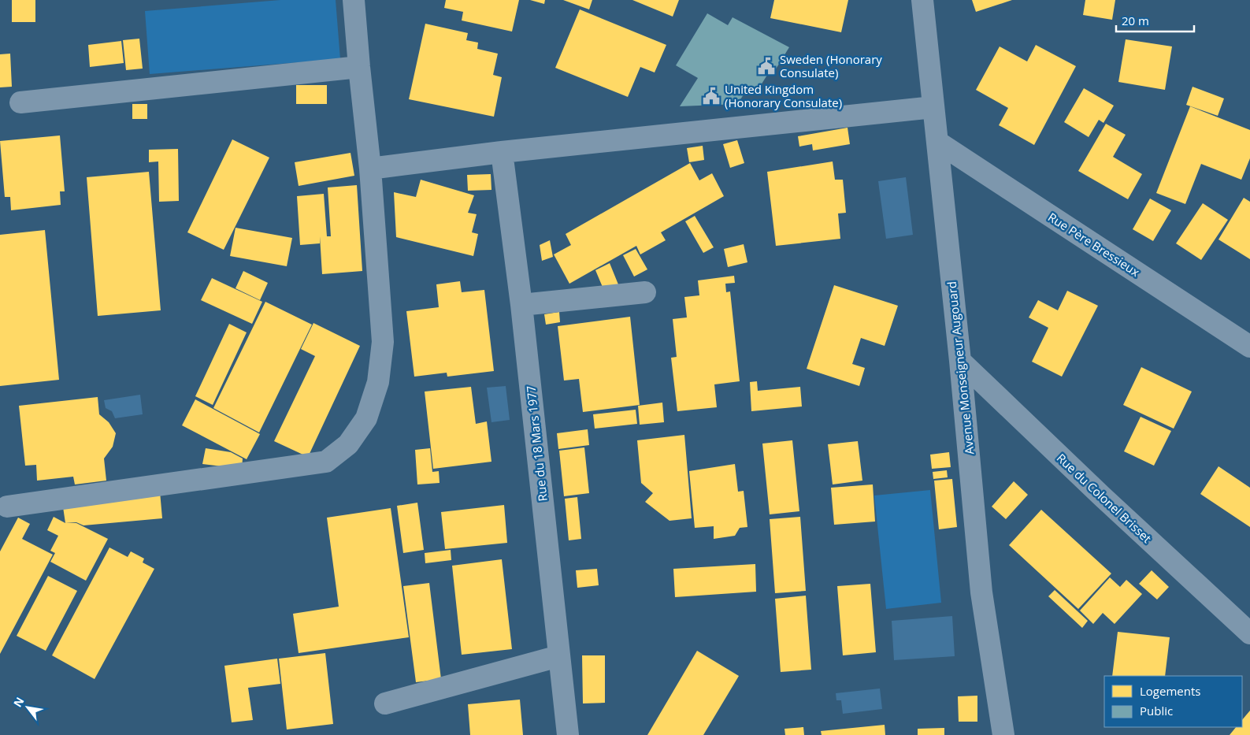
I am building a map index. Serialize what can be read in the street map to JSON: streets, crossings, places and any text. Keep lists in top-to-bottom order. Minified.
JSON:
{"streets":{"street":["Rue Père Bressieux","Avenue Monseigneur Augouard","Rue du 18 Mars 1977","Rue du Colonel Brisset"]},"crossings":[["Rue Père Bressieux","Avenue Monseigneur Augouard"],["Avenue Monseigneur Augouard","Rue du Colonel Brisset"]],"places":{"public building":["Sweden (Honorary Consulate)","United Kingdom (Honorary Consulate)"]},"legend":["Logements","Public"],"scale_bar":"20 m","north":"top left"}
